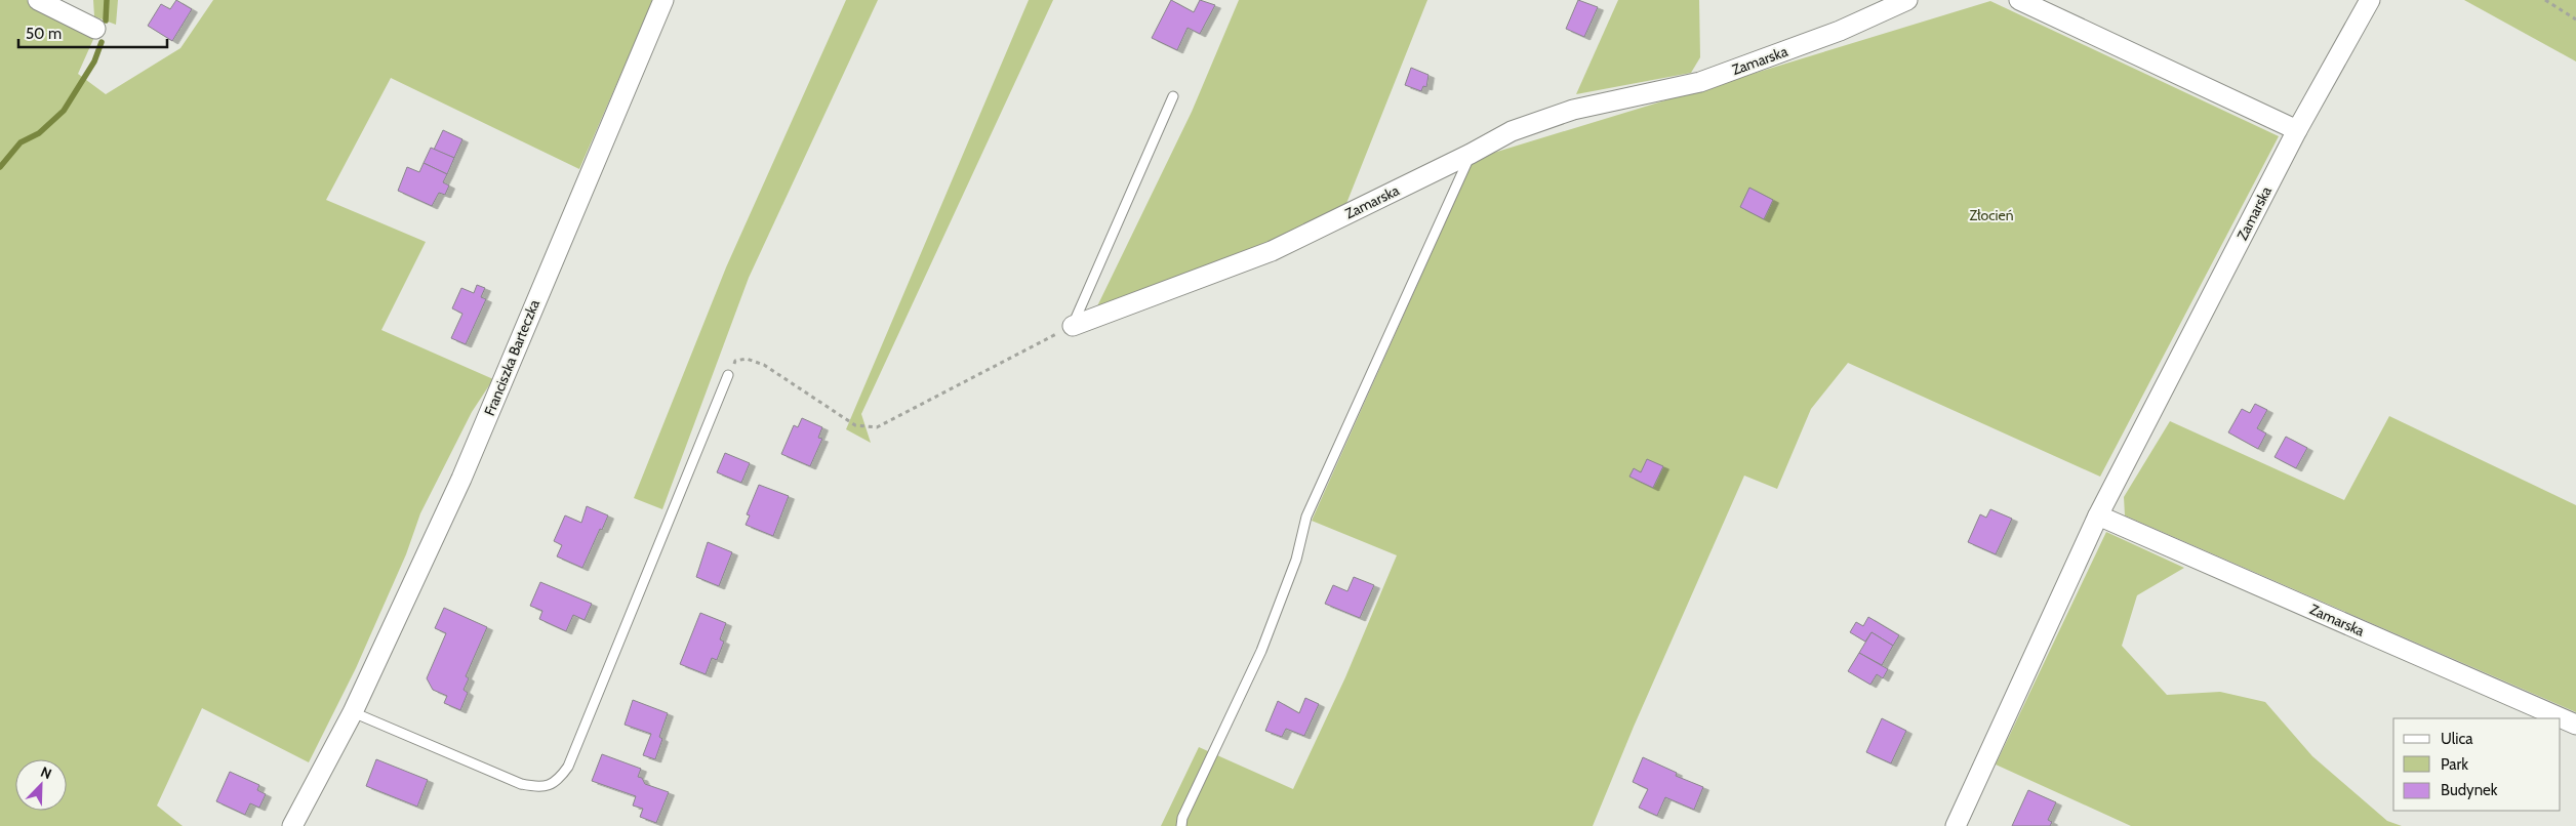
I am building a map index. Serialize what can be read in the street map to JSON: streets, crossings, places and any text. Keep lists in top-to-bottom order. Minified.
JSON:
{"streets":{"street":["Zamarska","Franciszka Barteczka"]},"parks":["Złocień"],"legend":["Ulica","Park","Budynek"],"scale_bar":"50 m","north":"top right"}
